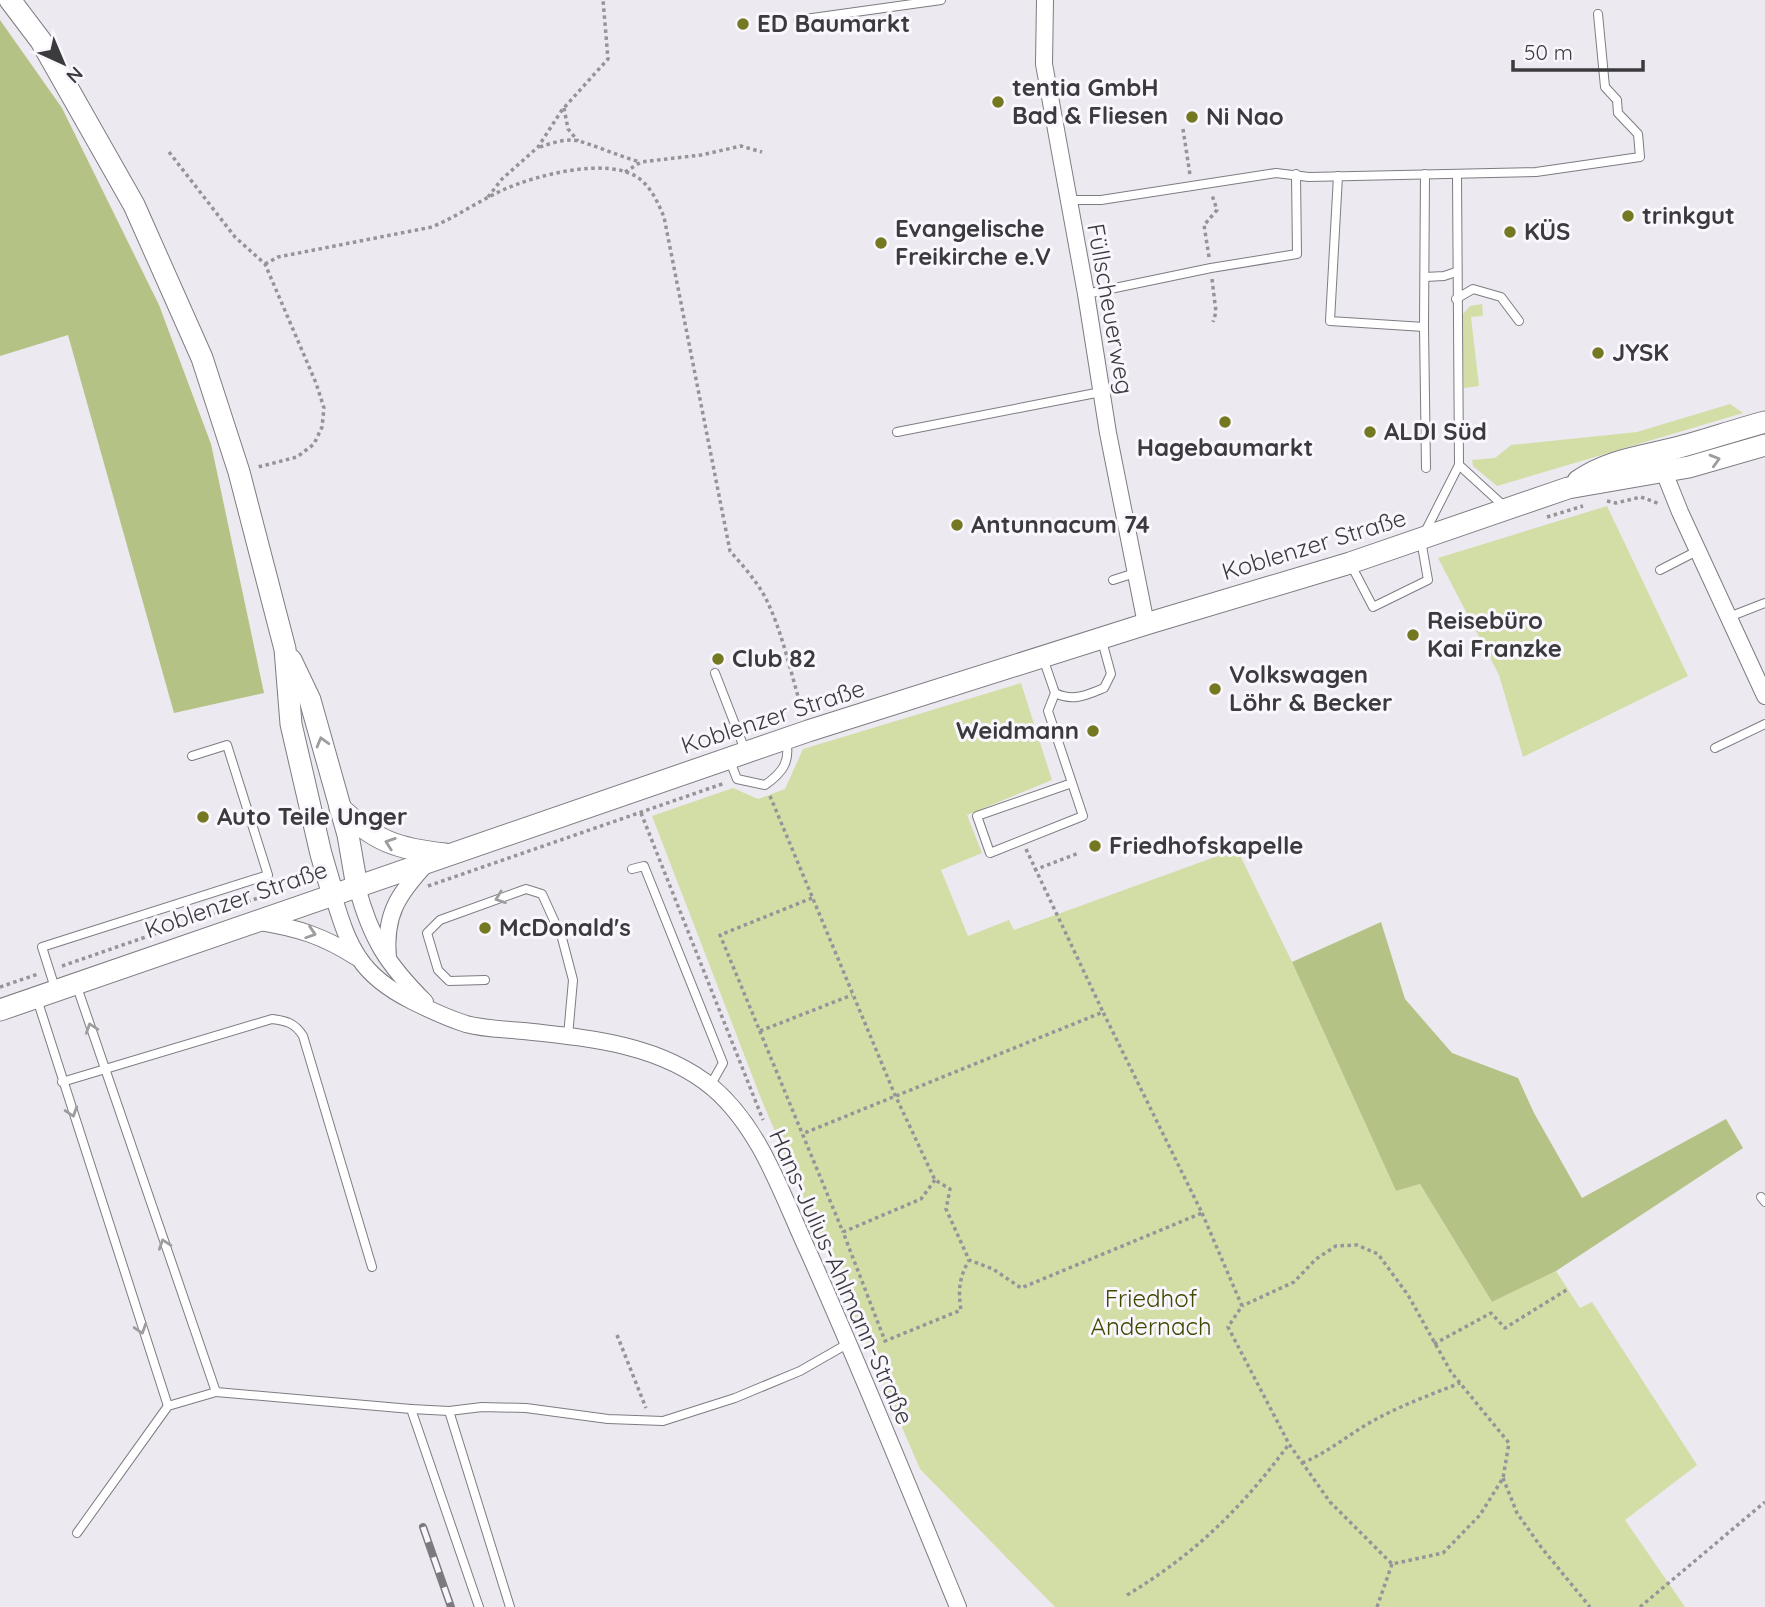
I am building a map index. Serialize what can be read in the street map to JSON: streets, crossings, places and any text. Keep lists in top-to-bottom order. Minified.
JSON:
{"streets":{"street":["Füllscheuerweg","Koblenzer Straße","Hans-Julius-Ahlmann-Straße"]},"crossings":[["Füllscheuerweg","Koblenzer Straße"],["Koblenzer Straße","Hans-Julius-Ahlmann-Straße"]],"parks":["Friedhof Andernach"],"places":["ED Baumarkt","tentia GmbH Bad & Fliesen","Ni Nao","trinkgut","KÜS","Evangelische Freikirche e.V","JYSK","Hagebaumarkt","ALDI Süd","Antunnacum 74","Reisebüro Kai Franzke","Club 82","Volkswagen Löhr & Becker","Weidmann","Auto Teile Unger","Friedhofskapelle","McDonald's"],"scale_bar":"50 m","north":"bottom right"}
